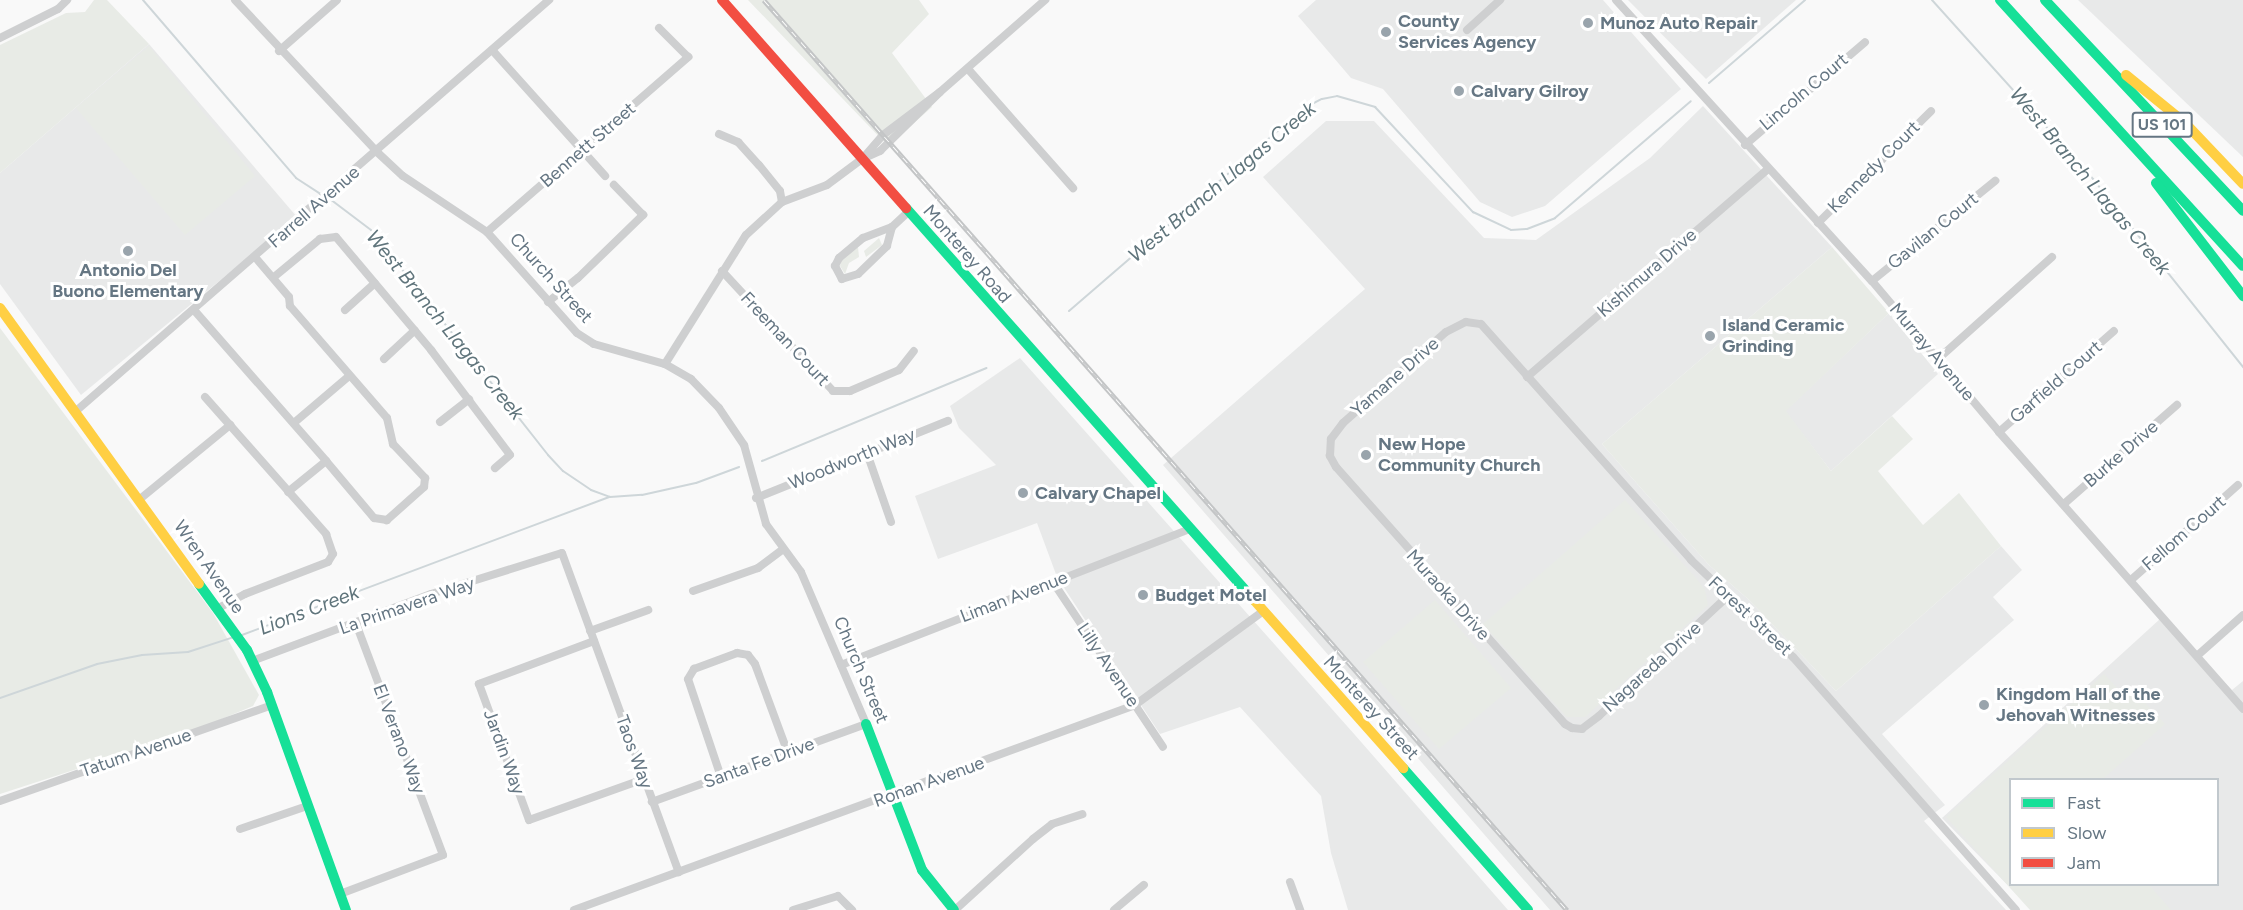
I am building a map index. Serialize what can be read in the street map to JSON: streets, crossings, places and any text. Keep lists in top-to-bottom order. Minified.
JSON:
{"streets":{"main road":["US 101","Monterey Road","Church Street","Wren Avenue","Monterey Street"],"street":["Lincoln Court","Bennett Street","Kennedy Court","Farrell Avenue","Gavilan Court","Kishimura Drive","Freeman Court","Murray Avenue","Yamane Drive","Garfield Court","Burke Drive","Woodworth Way","Fellom Court","Muraoka Drive","Liman Avenue","La Primavera Way","Forest Street","Lilly Avenue","Nagareda Drive","El Verano Way","Jardin Way","Taos Way","Tatum Avenue","Santa Fe Drive","Ronan Avenue"]},"crossings":[["Lincoln Court","Murray Avenue"],["Bennett Street","Church Street"],["Kennedy Court","Murray Avenue"],["Farrell Avenue","Church Street"],["Farrell Avenue","Wren Avenue"],["Gavilan Court","Murray Avenue"],["Monterey Road","Liman Avenue"],["Monterey Road","Monterey Street"],["Kishimura Drive","Murray Avenue"],["Kishimura Drive","Forest Street"],["Church Street","Woodworth Way"],["Church Street","Liman Avenue"],["Church Street","Santa Fe Drive"],["Church Street","Ronan Avenue"],["Murray Avenue","Garfield Court"],["Murray Avenue","Burke Drive"],["Murray Avenue","Fellom Court"],["Yamane Drive","Muraoka Drive"],["Yamane Drive","Forest Street"],["Wren Avenue","La Primavera Way"],["Wren Avenue","El Verano Way"],["Wren Avenue","Tatum Avenue"],["Muraoka Drive","Nagareda Drive"],["Liman Avenue","Lilly Avenue"],["Liman Avenue","Monterey Street"],["La Primavera Way","El Verano Way"],["La Primavera Way","Taos Way"],["Forest Street","Nagareda Drive"],["Lilly Avenue","Ronan Avenue"],["Monterey Street","Ronan Avenue"],["Jardin Way","Taos Way"],["Taos Way","Santa Fe Drive"],["Taos Way","Ronan Avenue"]],"water":["West Branch Llagas Creek","Lions Creek"],"places":["Munoz Auto Repair","County Services Agency","Calvary Gilroy","Antonio Del Buono Elementary","Island Ceramic Grinding","New Hope Community Church","Calvary Chapel","Budget Motel","Kingdom Hall of the Jehovah Witnesses"],"legend":["Fast","Slow","Jam"]}
